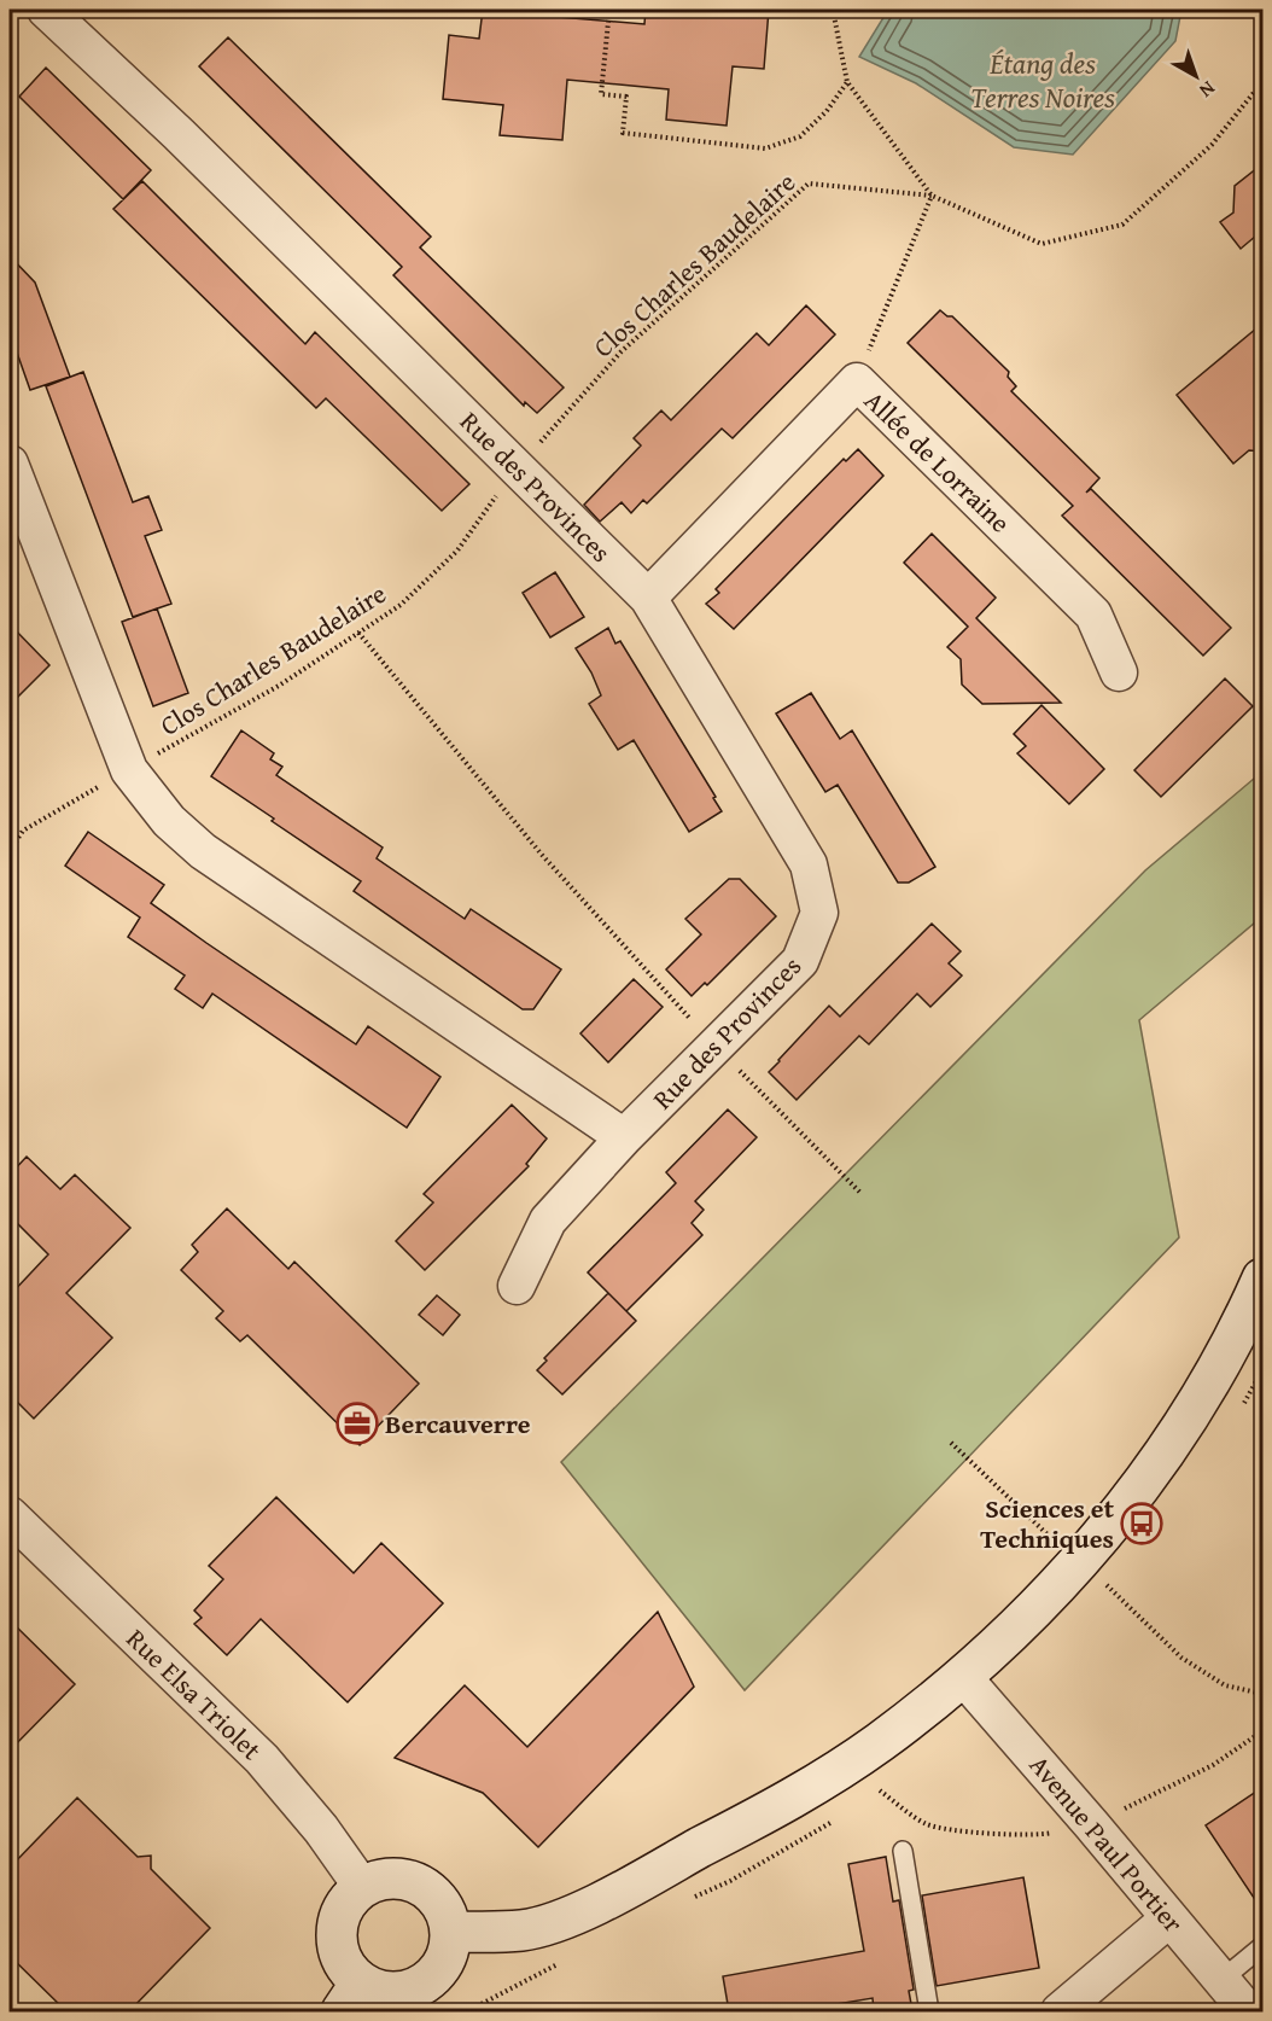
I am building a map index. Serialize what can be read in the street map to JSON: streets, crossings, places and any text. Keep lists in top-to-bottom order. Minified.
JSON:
{"streets":{"street":["Allée de Lorraine","Rue des Provinces","Rue Elsa Triolet","Avenue Paul Portier"],"path":["Clos Charles Baudelaire"]},"crossings":[["Clos Charles Baudelaire","Rue des Provinces"],["Allée de Lorraine","Rue des Provinces"]],"water":["Étang des Terres Noires"],"places":{"office":["Bercauverre"],"bus stop":["Sciences et Techniques"]},"north":"bottom right"}
